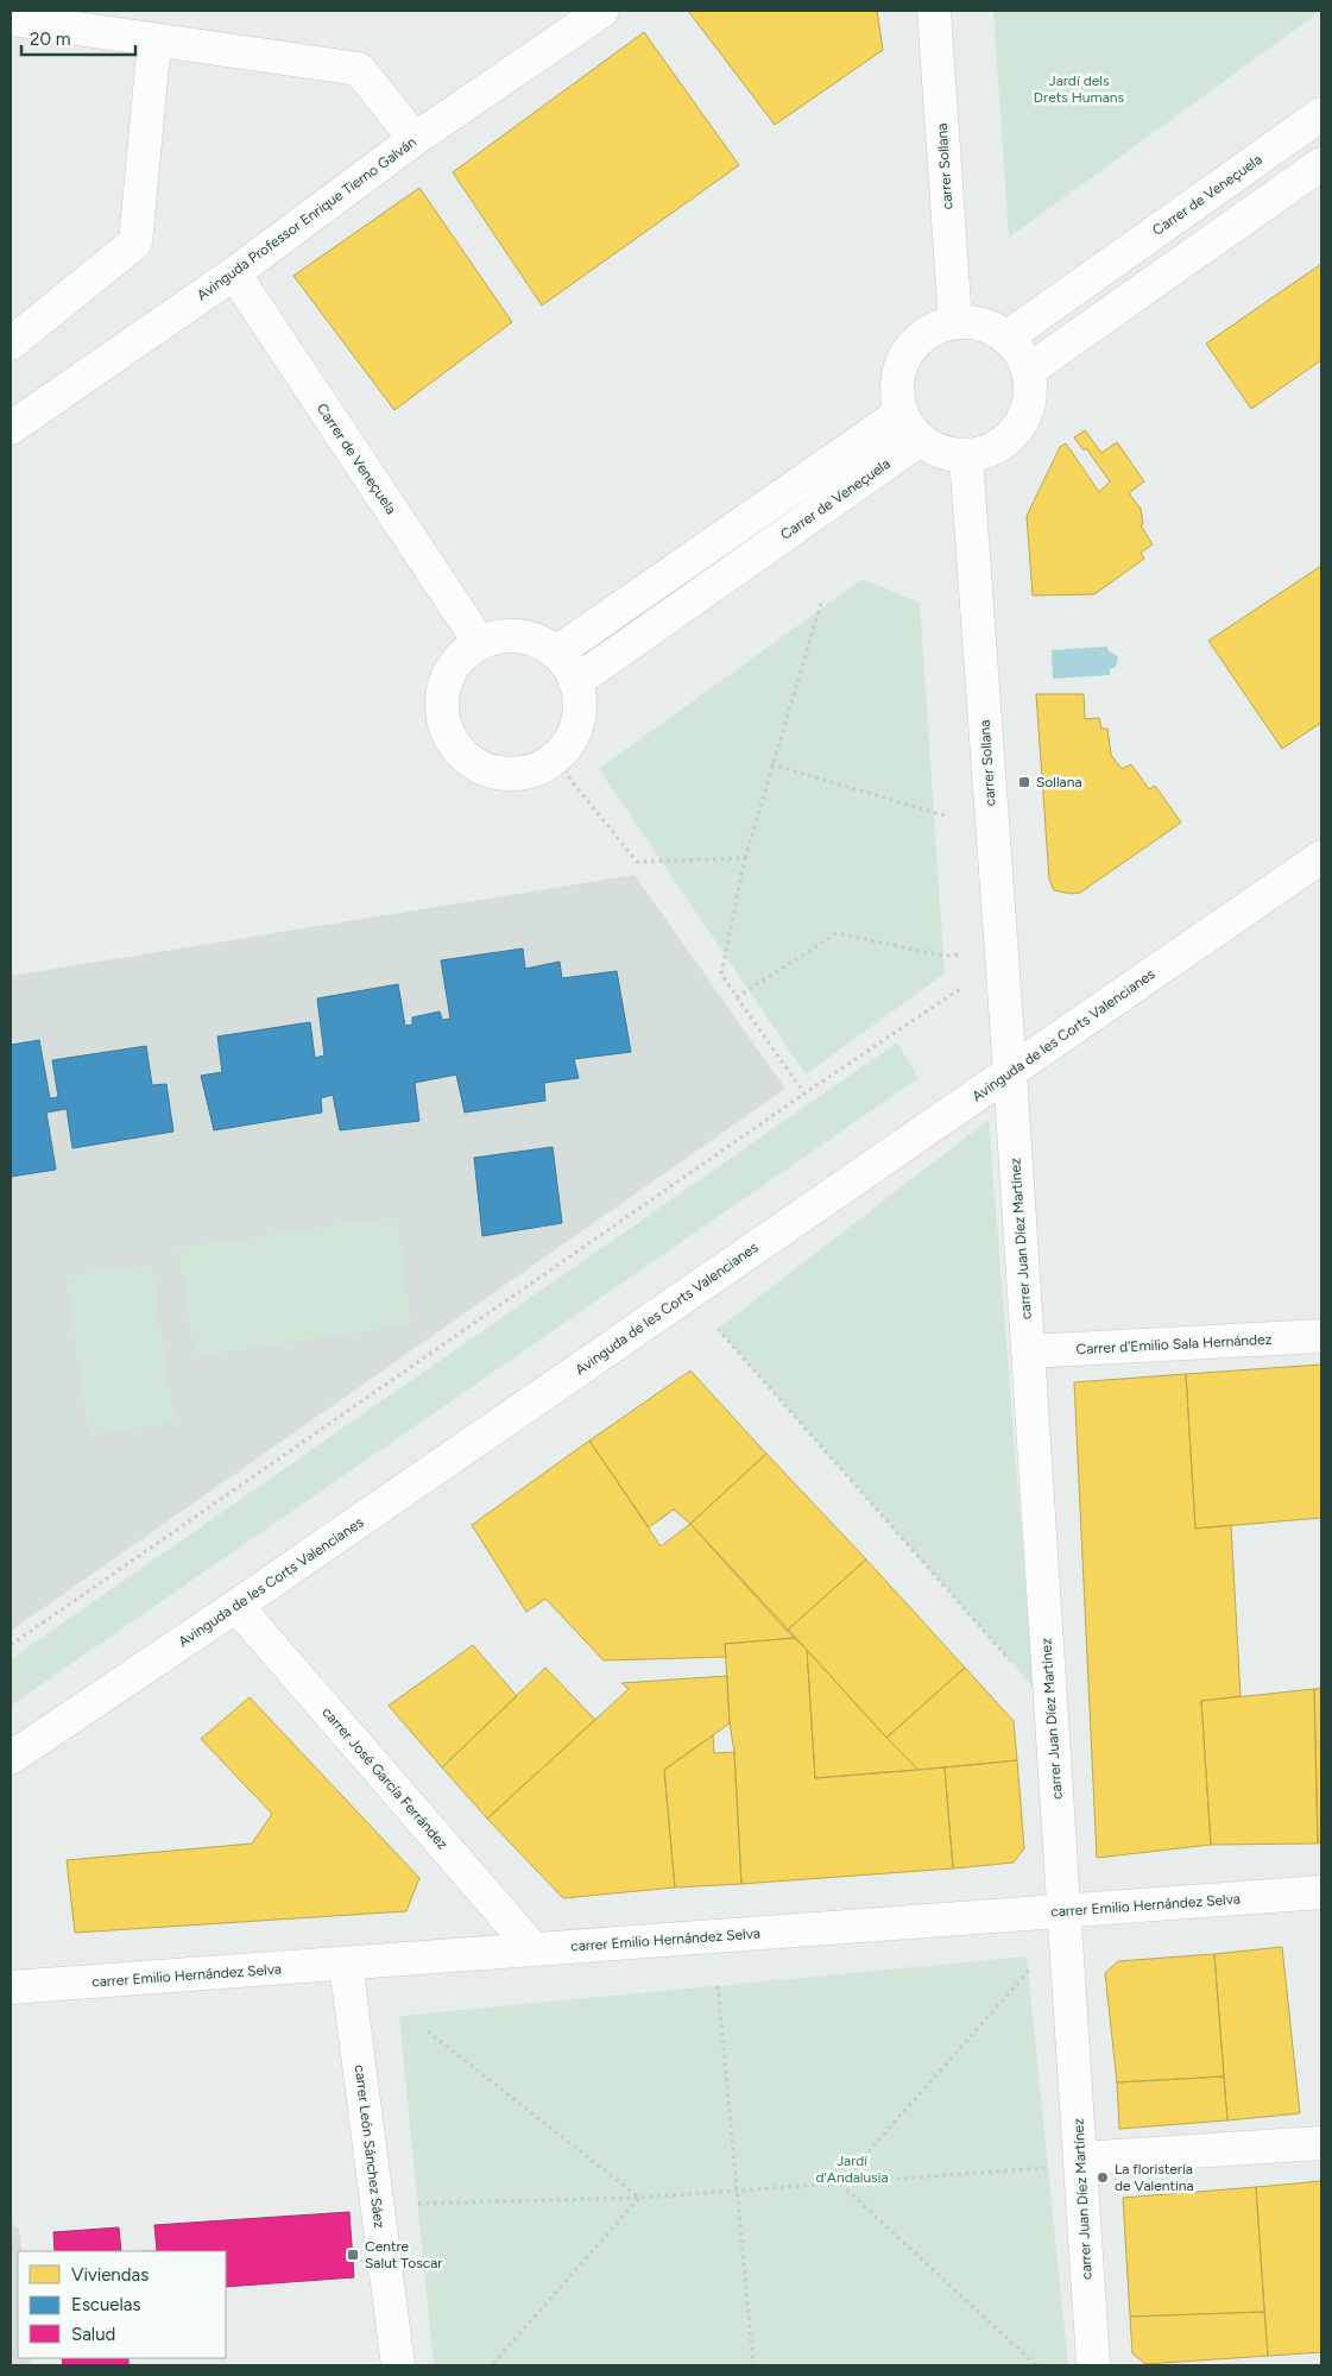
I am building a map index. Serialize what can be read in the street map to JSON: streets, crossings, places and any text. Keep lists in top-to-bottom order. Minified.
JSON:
{"streets":{"street":["carrer Sollana","Carrer de Veneçuela","Avinguda Professor Enrique Tierno Galván","Avinguda de les Corts Valencianes","carrer Juan Díez Martínez","Carrer d'Emilio Sala Hernández","carrer José García Ferrández","carrer Emilio Hernández Selva","carrer León Sánchez Sáez"]},"crossings":[["carrer Sollana","Carrer de Veneçuela"],["carrer Sollana","Avinguda de les Corts Valencianes"],["carrer Sollana","carrer Juan Díez Martínez"],["Carrer de Veneçuela","Avinguda Professor Enrique Tierno Galván"],["Avinguda de les Corts Valencianes","carrer Juan Díez Martínez"],["Avinguda de les Corts Valencianes","carrer José García Ferrández"],["carrer Juan Díez Martínez","Carrer d'Emilio Sala Hernández"],["carrer Juan Díez Martínez","carrer Emilio Hernández Selva"],["carrer José García Ferrández","carrer Emilio Hernández Selva"],["carrer Emilio Hernández Selva","carrer León Sánchez Sáez"]],"parks":["Jardí dels Drets Humans","Jardí d'Andalusia"],"places":{"transit":["Sollana","Centre Salut Toscar"],"other":["La floristería de Valentina"]},"legend":["Viviendas","Escuelas","Salud"],"scale_bar":"20 m"}
